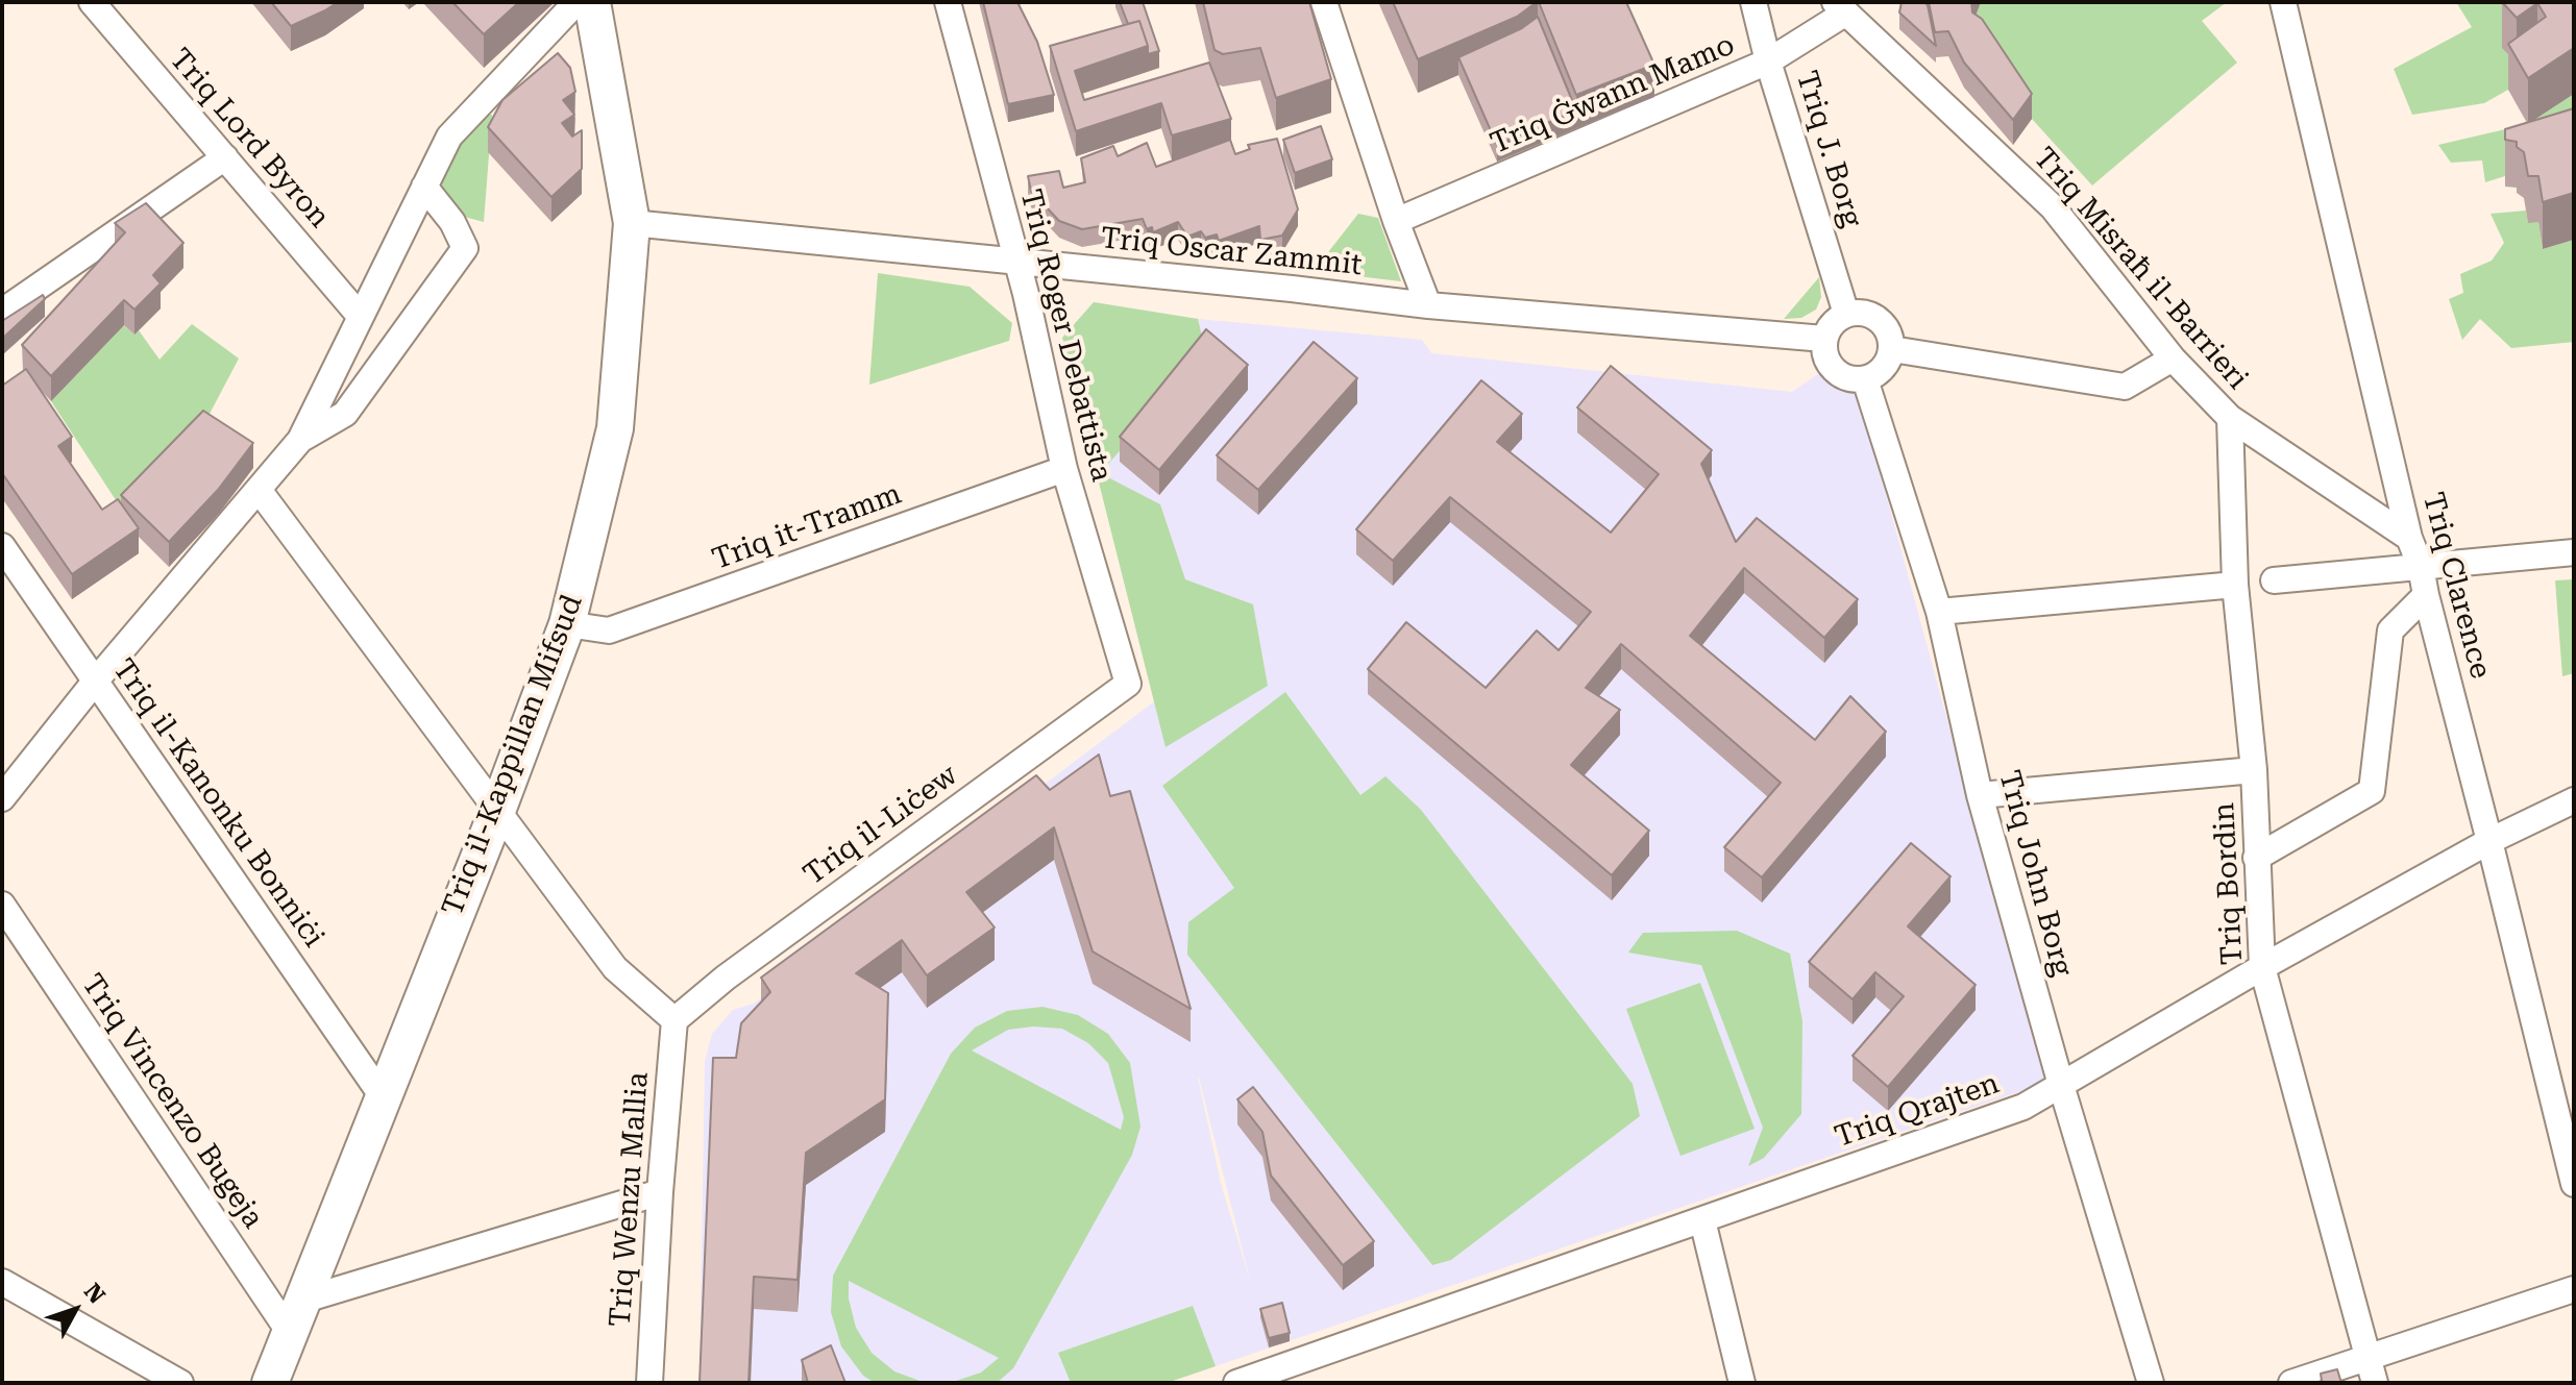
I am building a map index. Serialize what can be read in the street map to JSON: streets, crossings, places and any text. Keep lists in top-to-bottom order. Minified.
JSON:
{"streets":{"street":["Triq Ġwann Mamo","Triq Lord Byron","Triq J. Borg","Triq Oscar Zammit","Triq Misraħ il-Barrieri","Triq Roger Debattista","Triq it-Tramm","Triq Clarence","Triq il-Kappillan Mifsud","Triq il-Kanonku Bonniċi","Triq il-Liċew","Triq John Borg","Triq Bordin","Triq Vincenzo Bugeja","Triq Qrajten","Triq Wenzu Mallia"]},"crossings":[["Triq Ġwann Mamo","Triq J. Borg"],["Triq Ġwann Mamo","Triq Misraħ il-Barrieri"],["Triq J. Borg","Triq Oscar Zammit"],["Triq J. Borg","Triq John Borg"],["Triq Oscar Zammit","Triq Roger Debattista"],["Triq Oscar Zammit","Triq il-Kappillan Mifsud"],["Triq Oscar Zammit","Triq John Borg"],["Triq Misraħ il-Barrieri","Triq Clarence"],["Triq Misraħ il-Barrieri","Triq Bordin"],["Triq Roger Debattista","Triq it-Tramm"],["Triq Roger Debattista","Triq il-Liċew"],["Triq it-Tramm","Triq il-Kappillan Mifsud"],["Triq Clarence","Triq Qrajten"],["Triq il-Kappillan Mifsud","Triq il-Kanonku Bonniċi"],["Triq il-Kappillan Mifsud","Triq Vincenzo Bugeja"],["Triq il-Liċew","Triq Wenzu Mallia"],["Triq John Borg","Triq Qrajten"],["Triq Bordin","Triq Qrajten"]],"north":"top right"}
